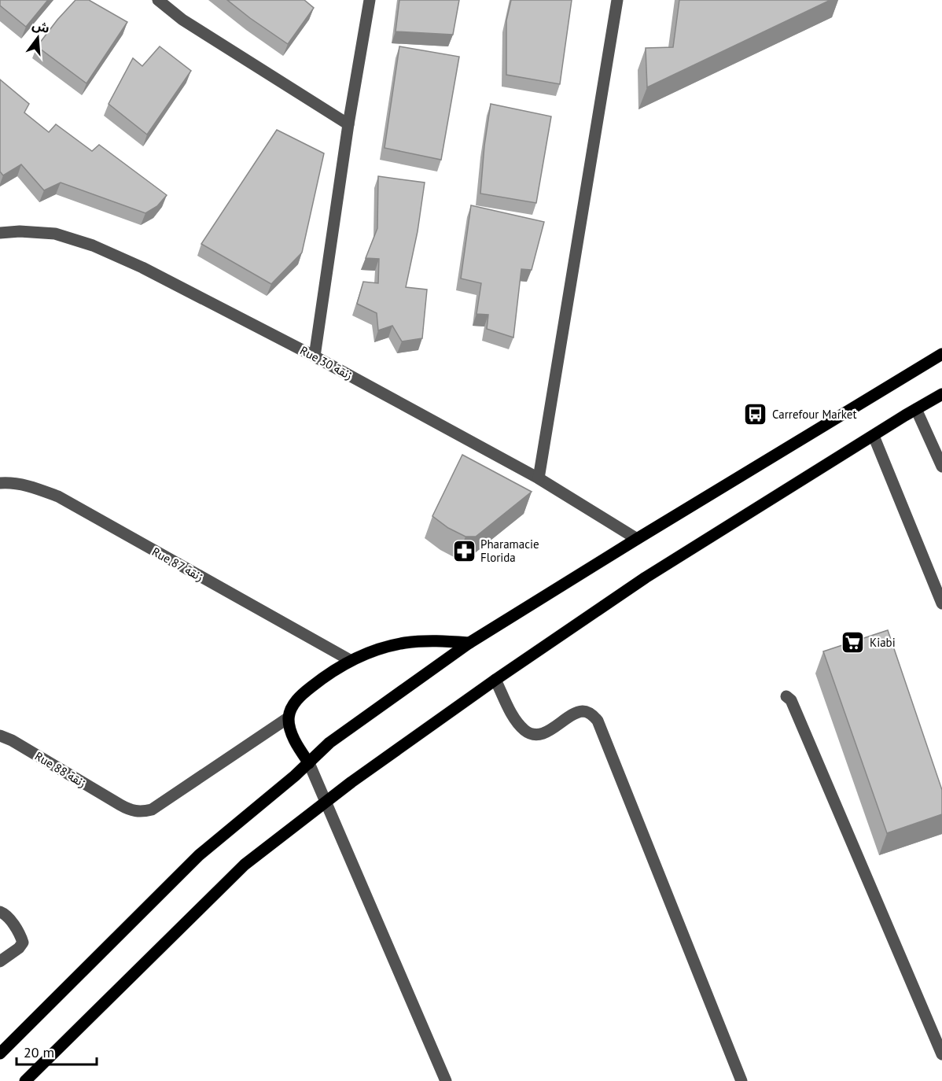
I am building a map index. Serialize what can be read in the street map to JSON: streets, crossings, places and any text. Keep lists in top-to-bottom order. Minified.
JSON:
{"streets":{"street":["Rue 30 زنقة","Rue 87 زنقة","Rue 88 زنقة"]},"places":{"bus stop":["Carrefour Market"],"pharmacy":["Pharamacie Florida"],"supermarket":["Kiabi"]},"scale_bar":"20 m","north":"top"}
